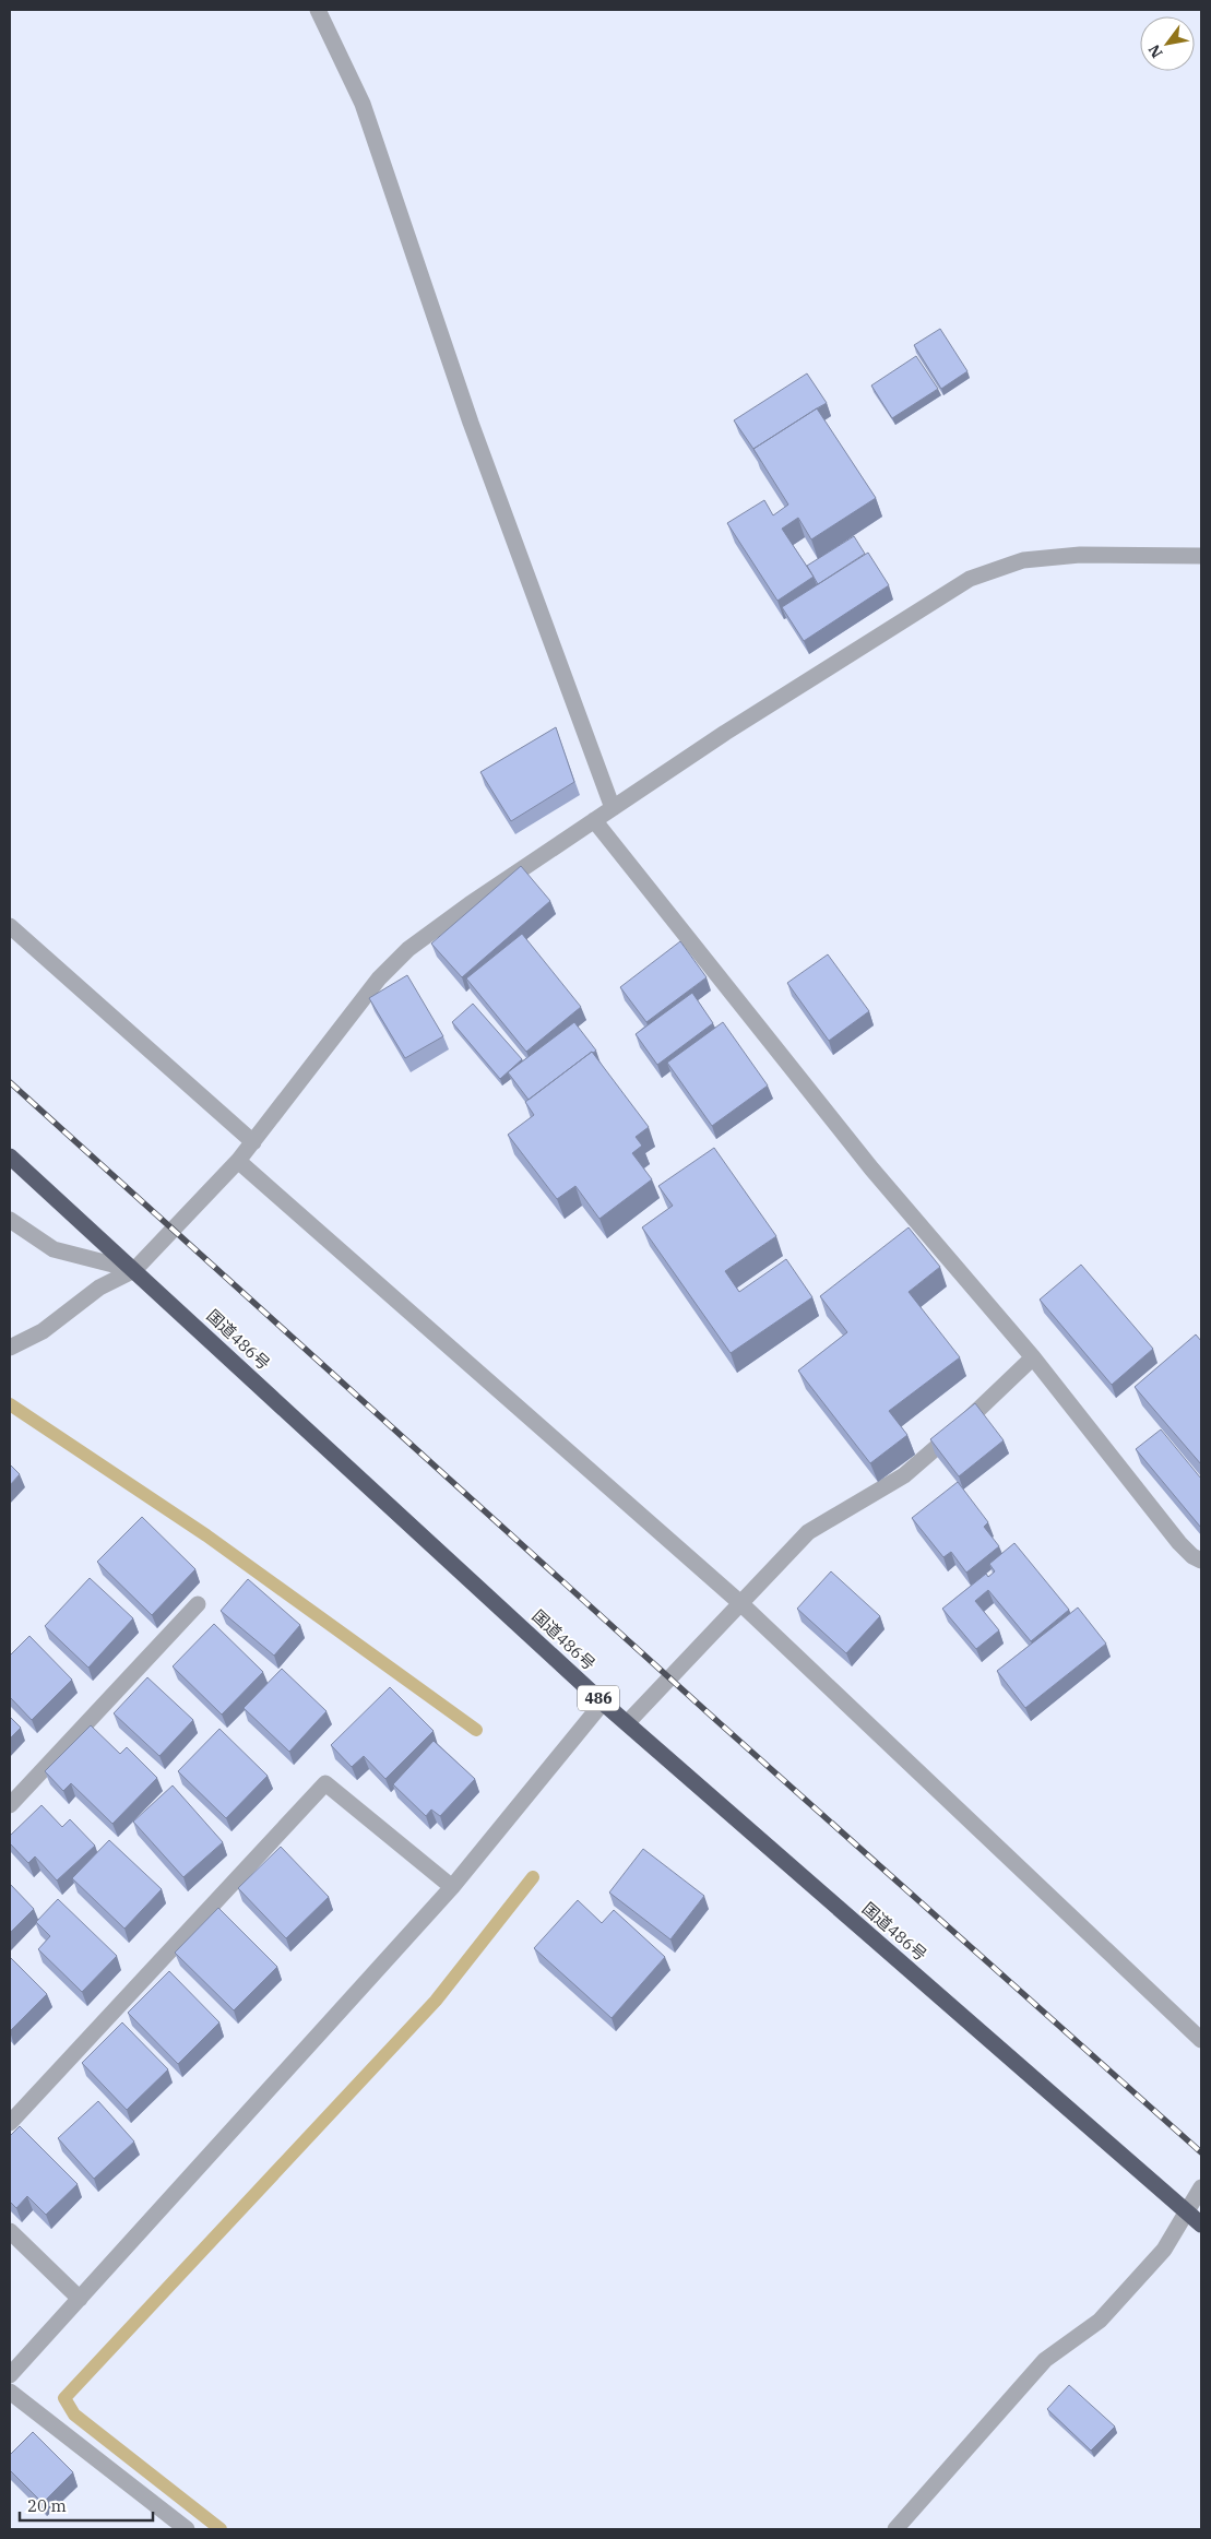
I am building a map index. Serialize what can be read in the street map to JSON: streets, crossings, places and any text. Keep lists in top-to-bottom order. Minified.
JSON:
{"streets":{"highway":["国道486号","486"]},"scale_bar":"20 m","north":"bottom left"}
